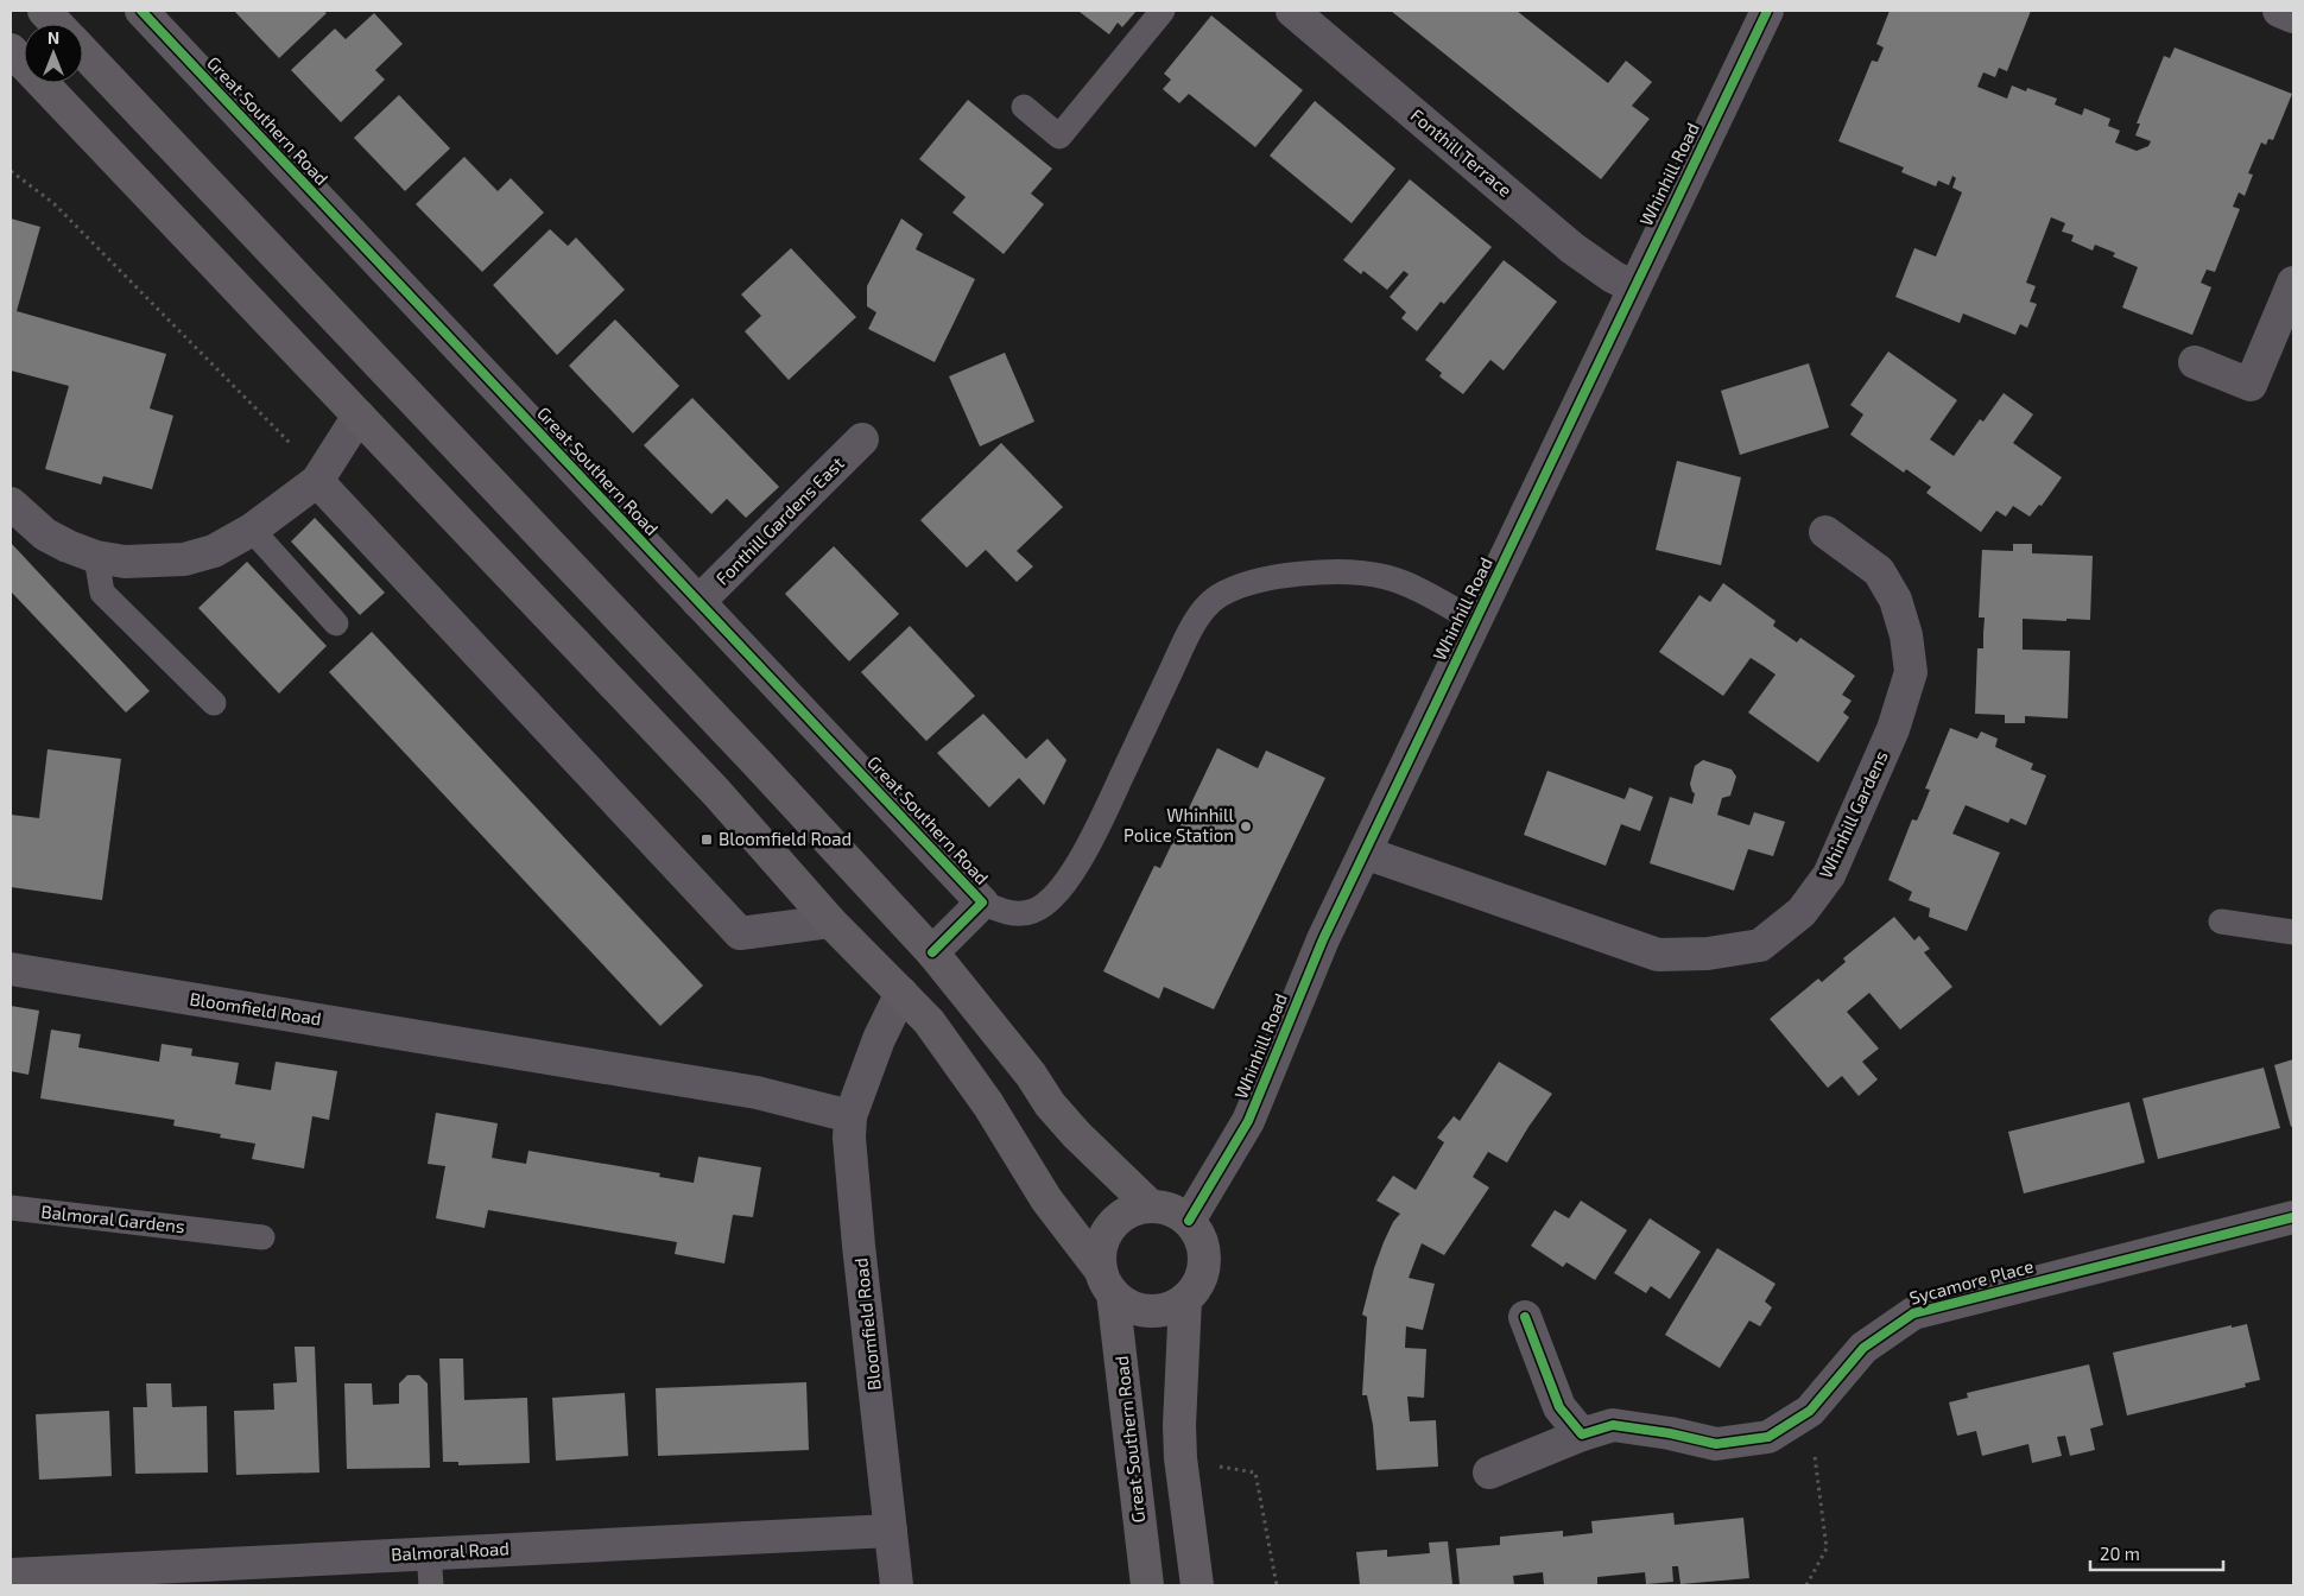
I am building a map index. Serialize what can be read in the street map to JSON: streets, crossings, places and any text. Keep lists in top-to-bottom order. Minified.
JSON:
{"streets":{"main road":["Great Southern Road"],"street":["Fonthill Terrace","Whinhill Road","Fonthill Gardens East","Whinhill Gardens","Bloomfield Road","Sycamore Place","Balmoral Road"],"lane":["Balmoral Gardens"]},"crossings":[["Great Southern Road","Whinhill Road"],["Great Southern Road","Fonthill Gardens East"],["Great Southern Road","Bloomfield Road"],["Fonthill Terrace","Whinhill Road"],["Whinhill Road","Whinhill Gardens"],["Bloomfield Road","Balmoral Road"]],"places":{"other":["Whinhill Police Station"],"transit":["Bloomfield Road"]},"scale_bar":"20 m","north":"top"}
